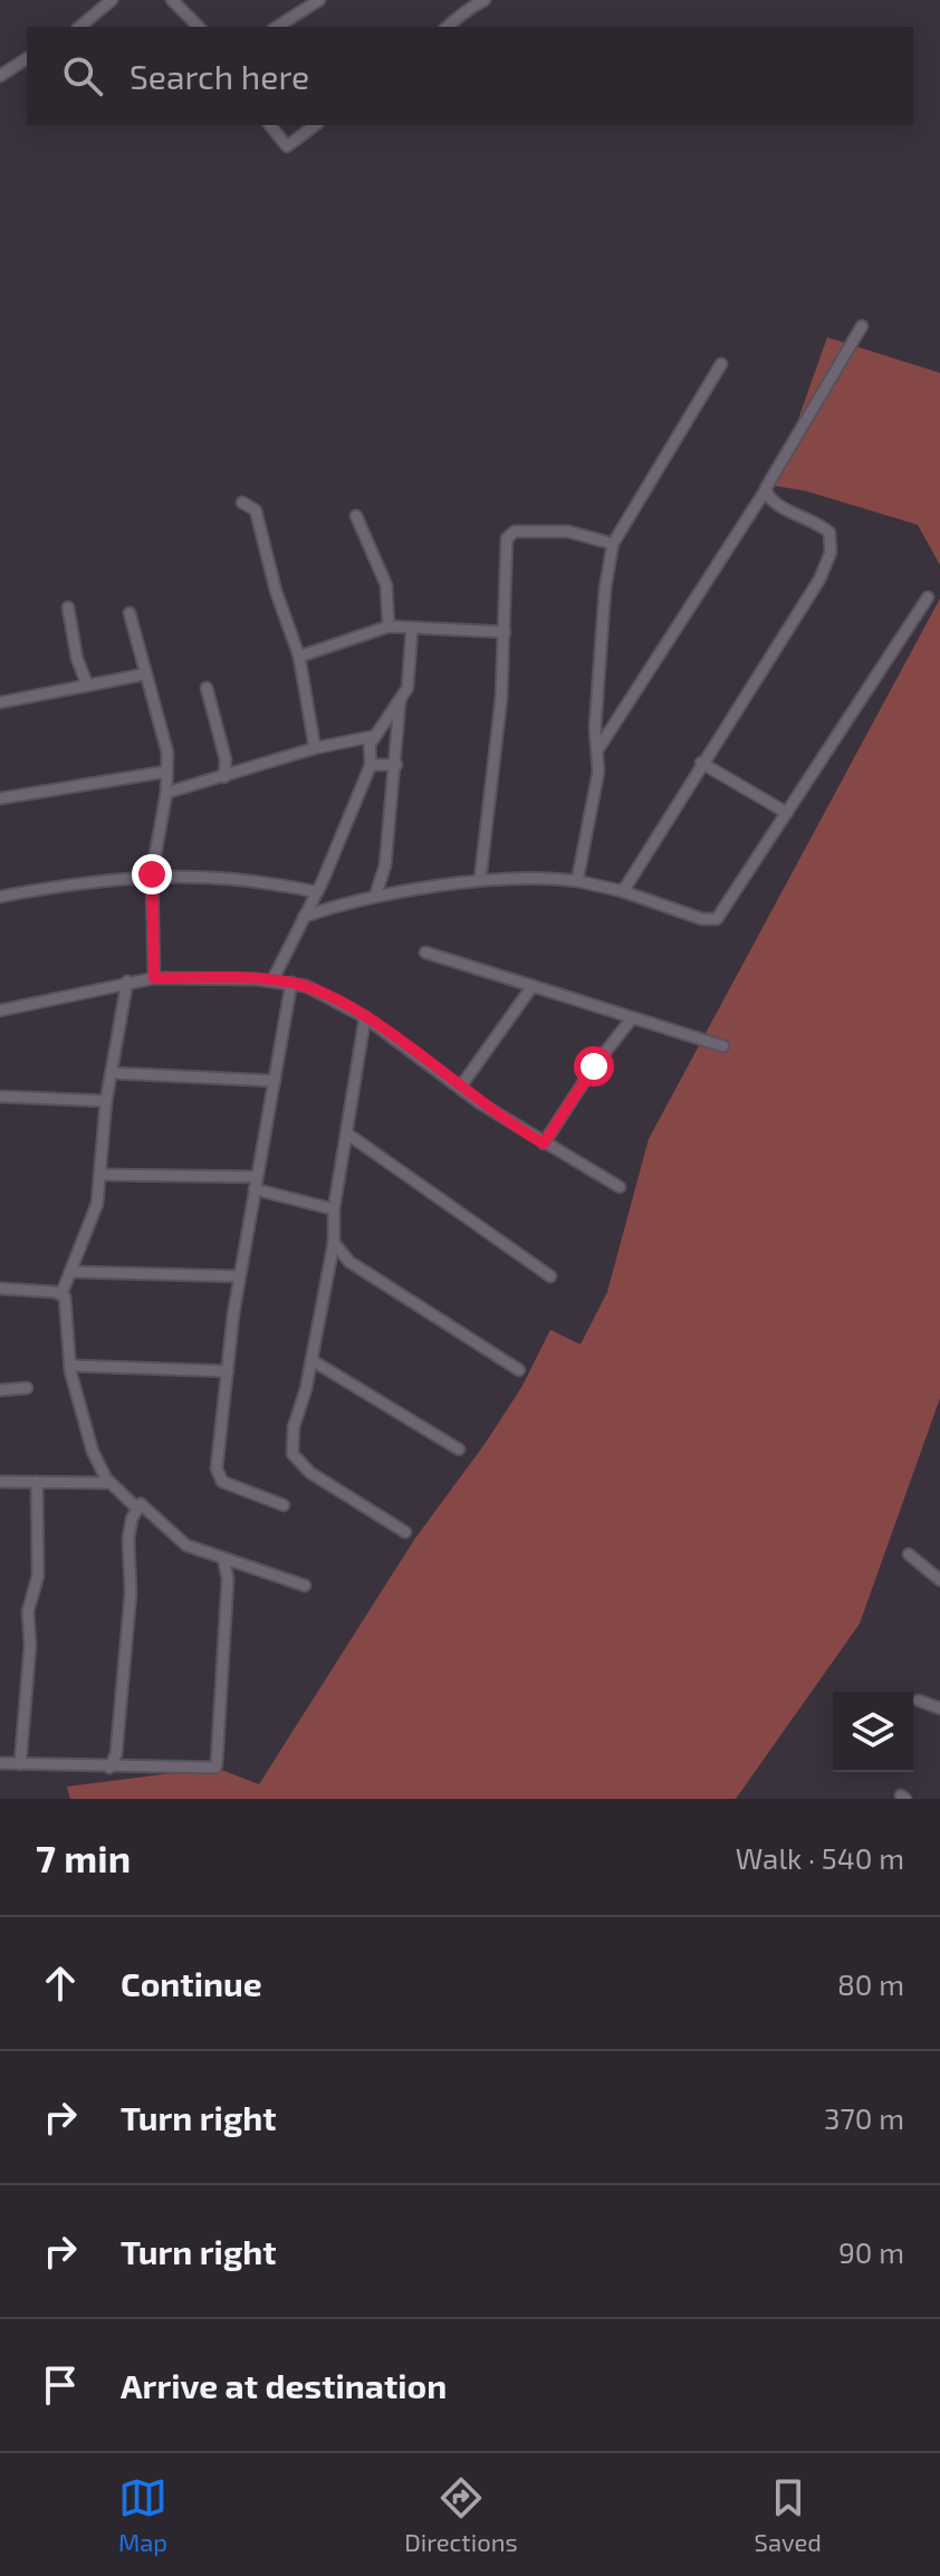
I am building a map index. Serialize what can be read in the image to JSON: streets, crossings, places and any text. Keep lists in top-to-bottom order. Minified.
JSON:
{"page":{"search":"Search here","heading":["7 min","Walk · 540 m"],"list":[["Continue","80 m"],["Turn right","370 m"],["Turn right","90 m"],"Arrive at destination"],"nav":["Map","Directions","Saved"]}}
